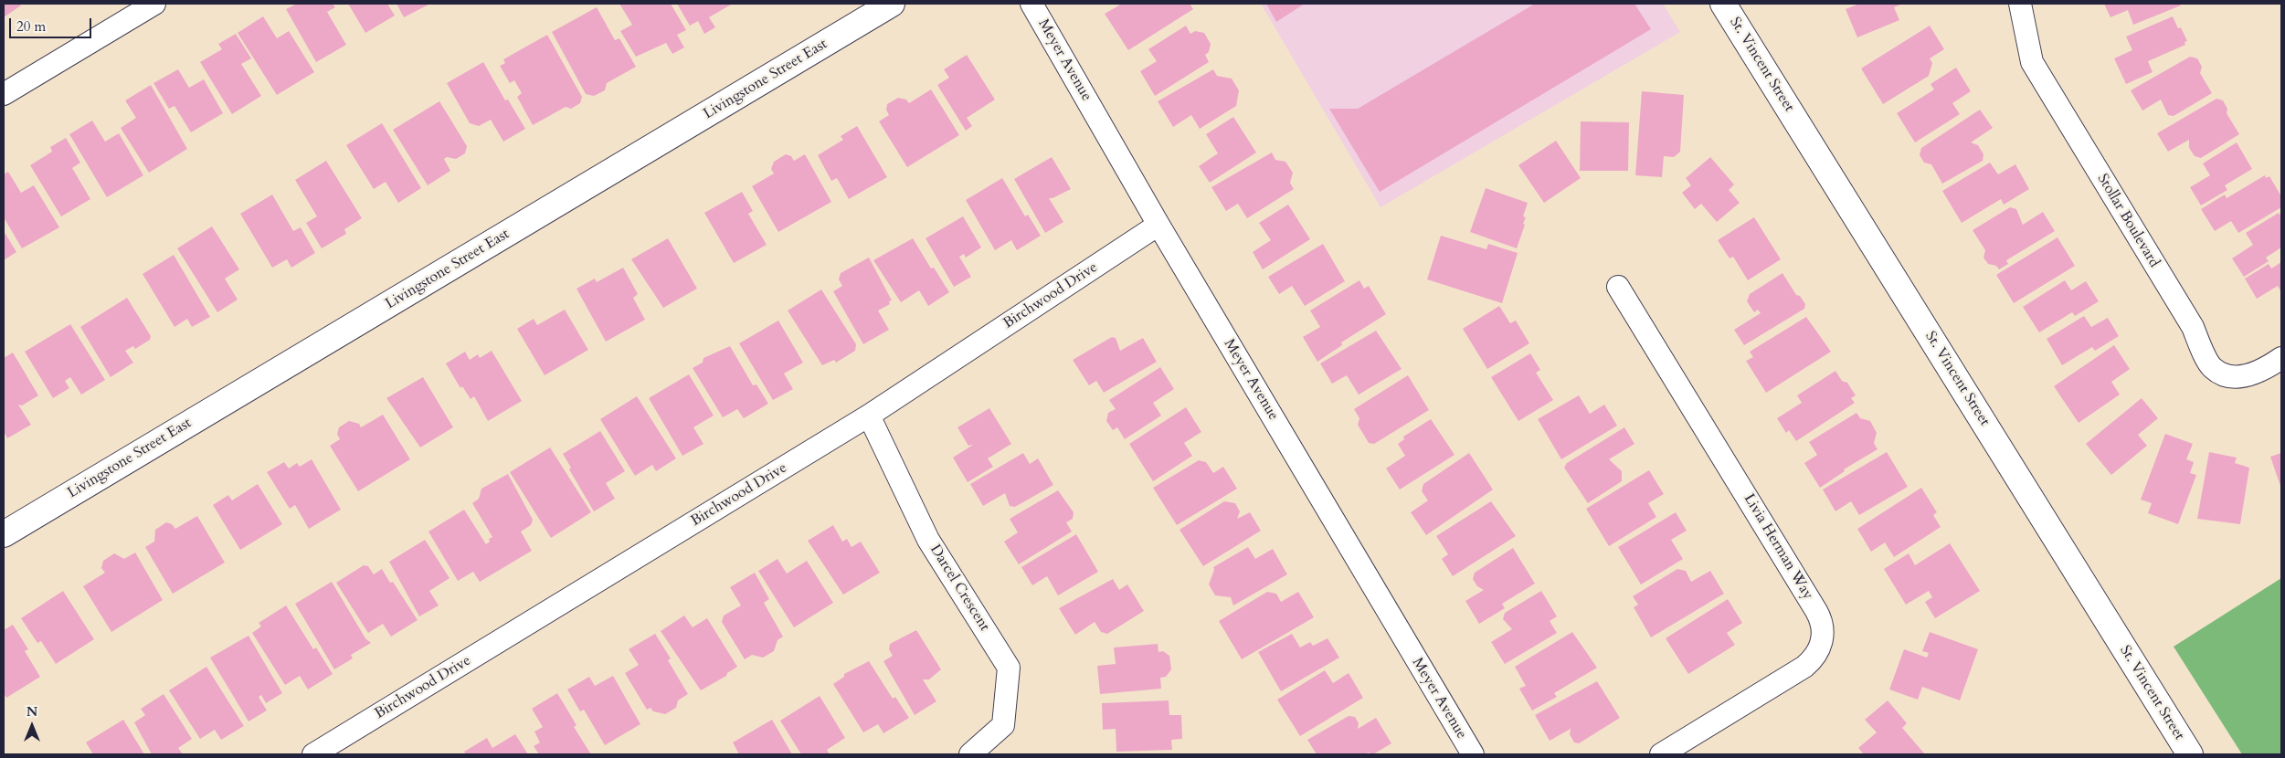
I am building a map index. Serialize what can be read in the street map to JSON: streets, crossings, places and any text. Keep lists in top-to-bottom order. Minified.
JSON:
{"streets":{"street":["Meyer Avenue","St. Vincent Street","Livingstone Street East","Stollar Boulevard","Birchwood Drive","Livia Herman Way","Darcel Crescent"]},"crossings":[["Meyer Avenue","Birchwood Drive"],["Birchwood Drive","Darcel Crescent"]],"scale_bar":"20 m","north":"top"}
